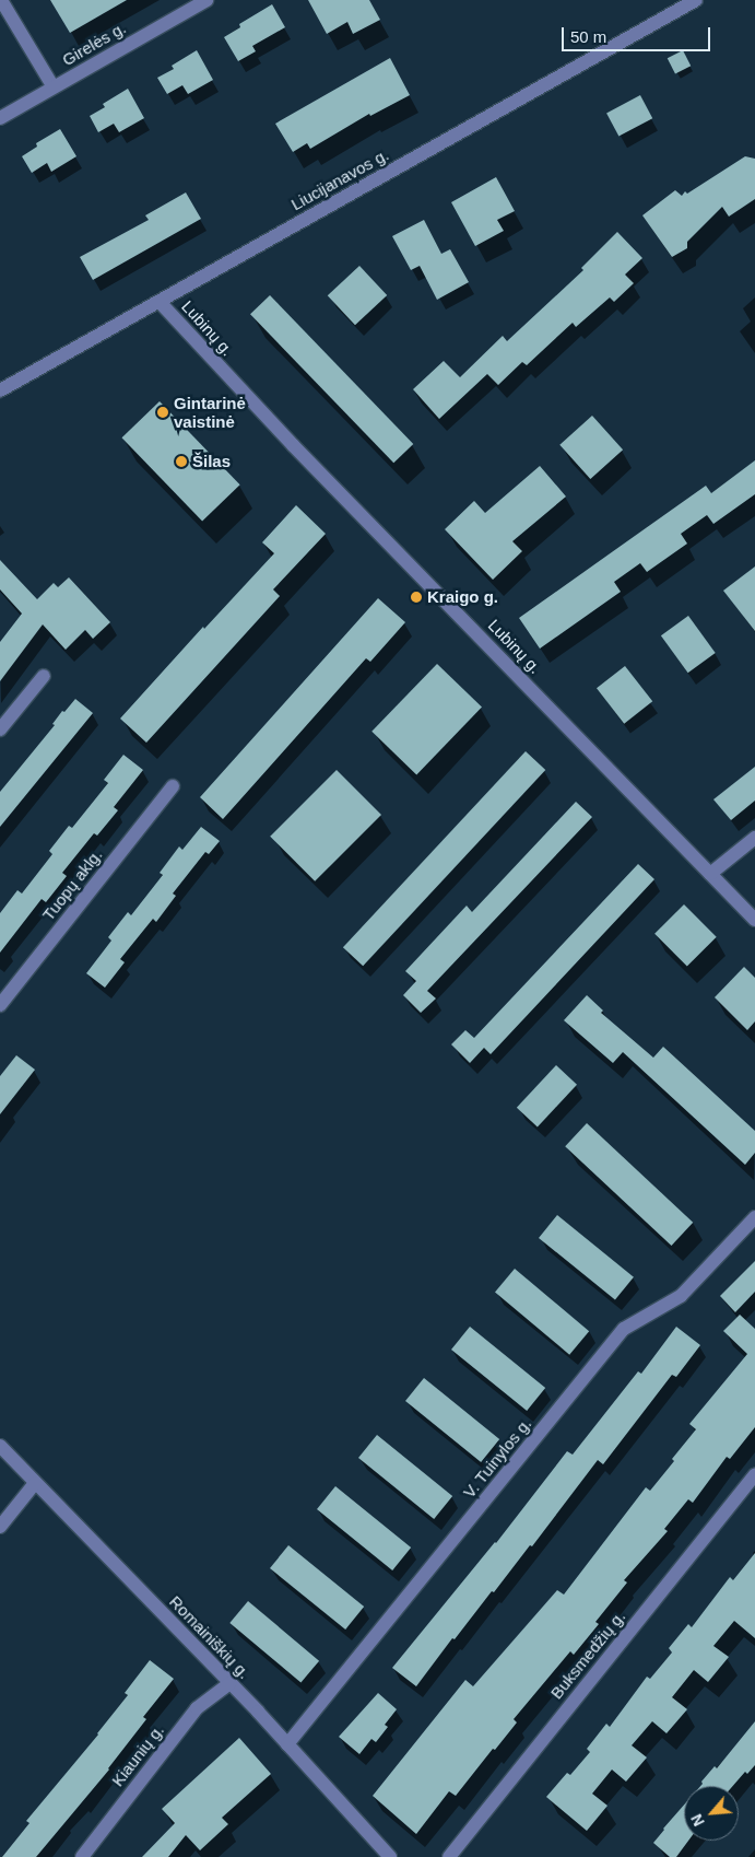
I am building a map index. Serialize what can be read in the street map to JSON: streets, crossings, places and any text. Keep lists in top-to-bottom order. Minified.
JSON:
{"streets":{"street":["Girelės g.","Liucijanavos g.","Lubinų g.","Tuopų aklg.","V. Tuinylos g.","Romainiškių g.","Buksmedžių g.","Kiaunių g."]},"crossings":[["Liucijanavos g.","Lubinų g."],["V. Tuinylos g.","Romainiškių g."],["Romainiškių g.","Kiaunių g."]],"places":["Gintarinė vaistinė","Šilas","Kraigo g."],"scale_bar":"50 m","north":"bottom left"}
